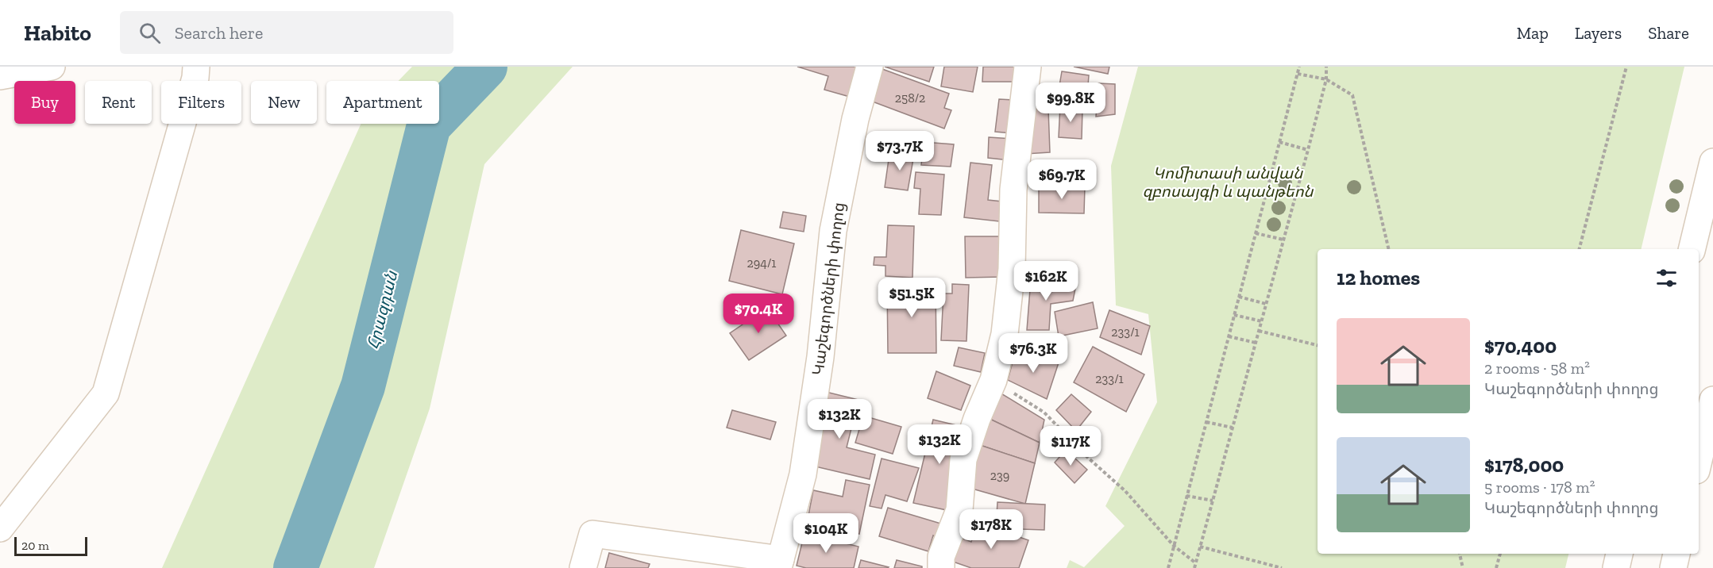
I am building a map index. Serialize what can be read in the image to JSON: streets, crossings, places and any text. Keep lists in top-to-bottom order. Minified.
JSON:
{"streets":{"street":["Կաշեգործների փողոց"]},"water":["Հրազդան"],"parks":["Կոմիտասի անվան զբոսայգի և պանթեոն"],"house_numbers":["258/2","294/1","233/1","233/1","239"],"scale_bar":"20 m","page":{"header":"Habito","search":"Search here","nav":["Map","Layers","Share"],"chip":["Buy","Rent","Filters","New","Apartment"],"price":["$99.8K","$73.7K","$69.7K","$162K","$51.5K","$70.4K","$76.3K","$132K","$132K","$117K","$178K","$104K"],"heading":"12 homes","list":[{"name":"$70,400","note":"2 rooms · 58 m² · Կաշեգործների փողոց"},{"name":"$178,000","note":"5 rooms · 178 m² · Կաշեգործների փողոց"}],"scale":"20 m"}}
